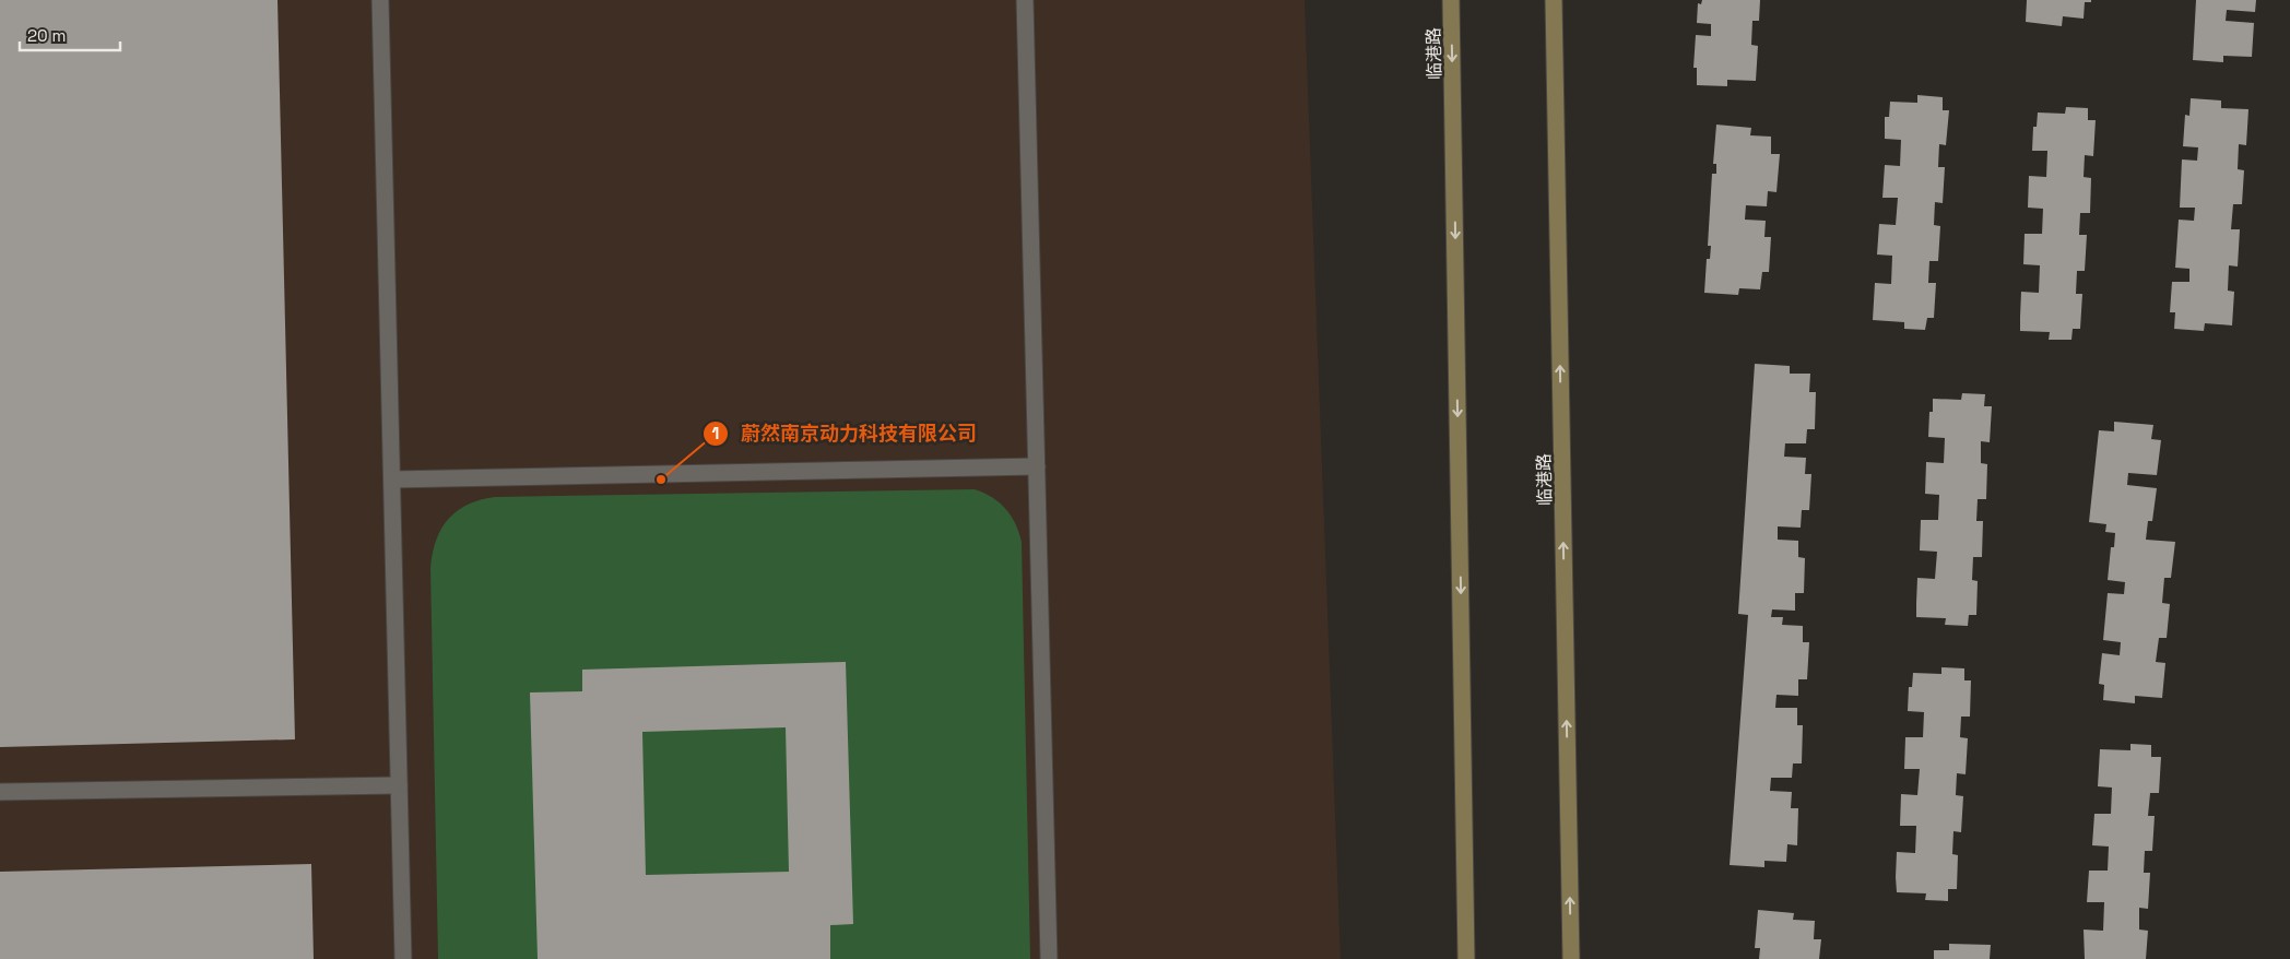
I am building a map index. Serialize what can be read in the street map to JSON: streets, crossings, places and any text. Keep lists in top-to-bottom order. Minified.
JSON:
{"streets":{"main road":["临港路"]},"places":["蔚然南京动力科技有限公司"],"scale_bar":"20 m"}
